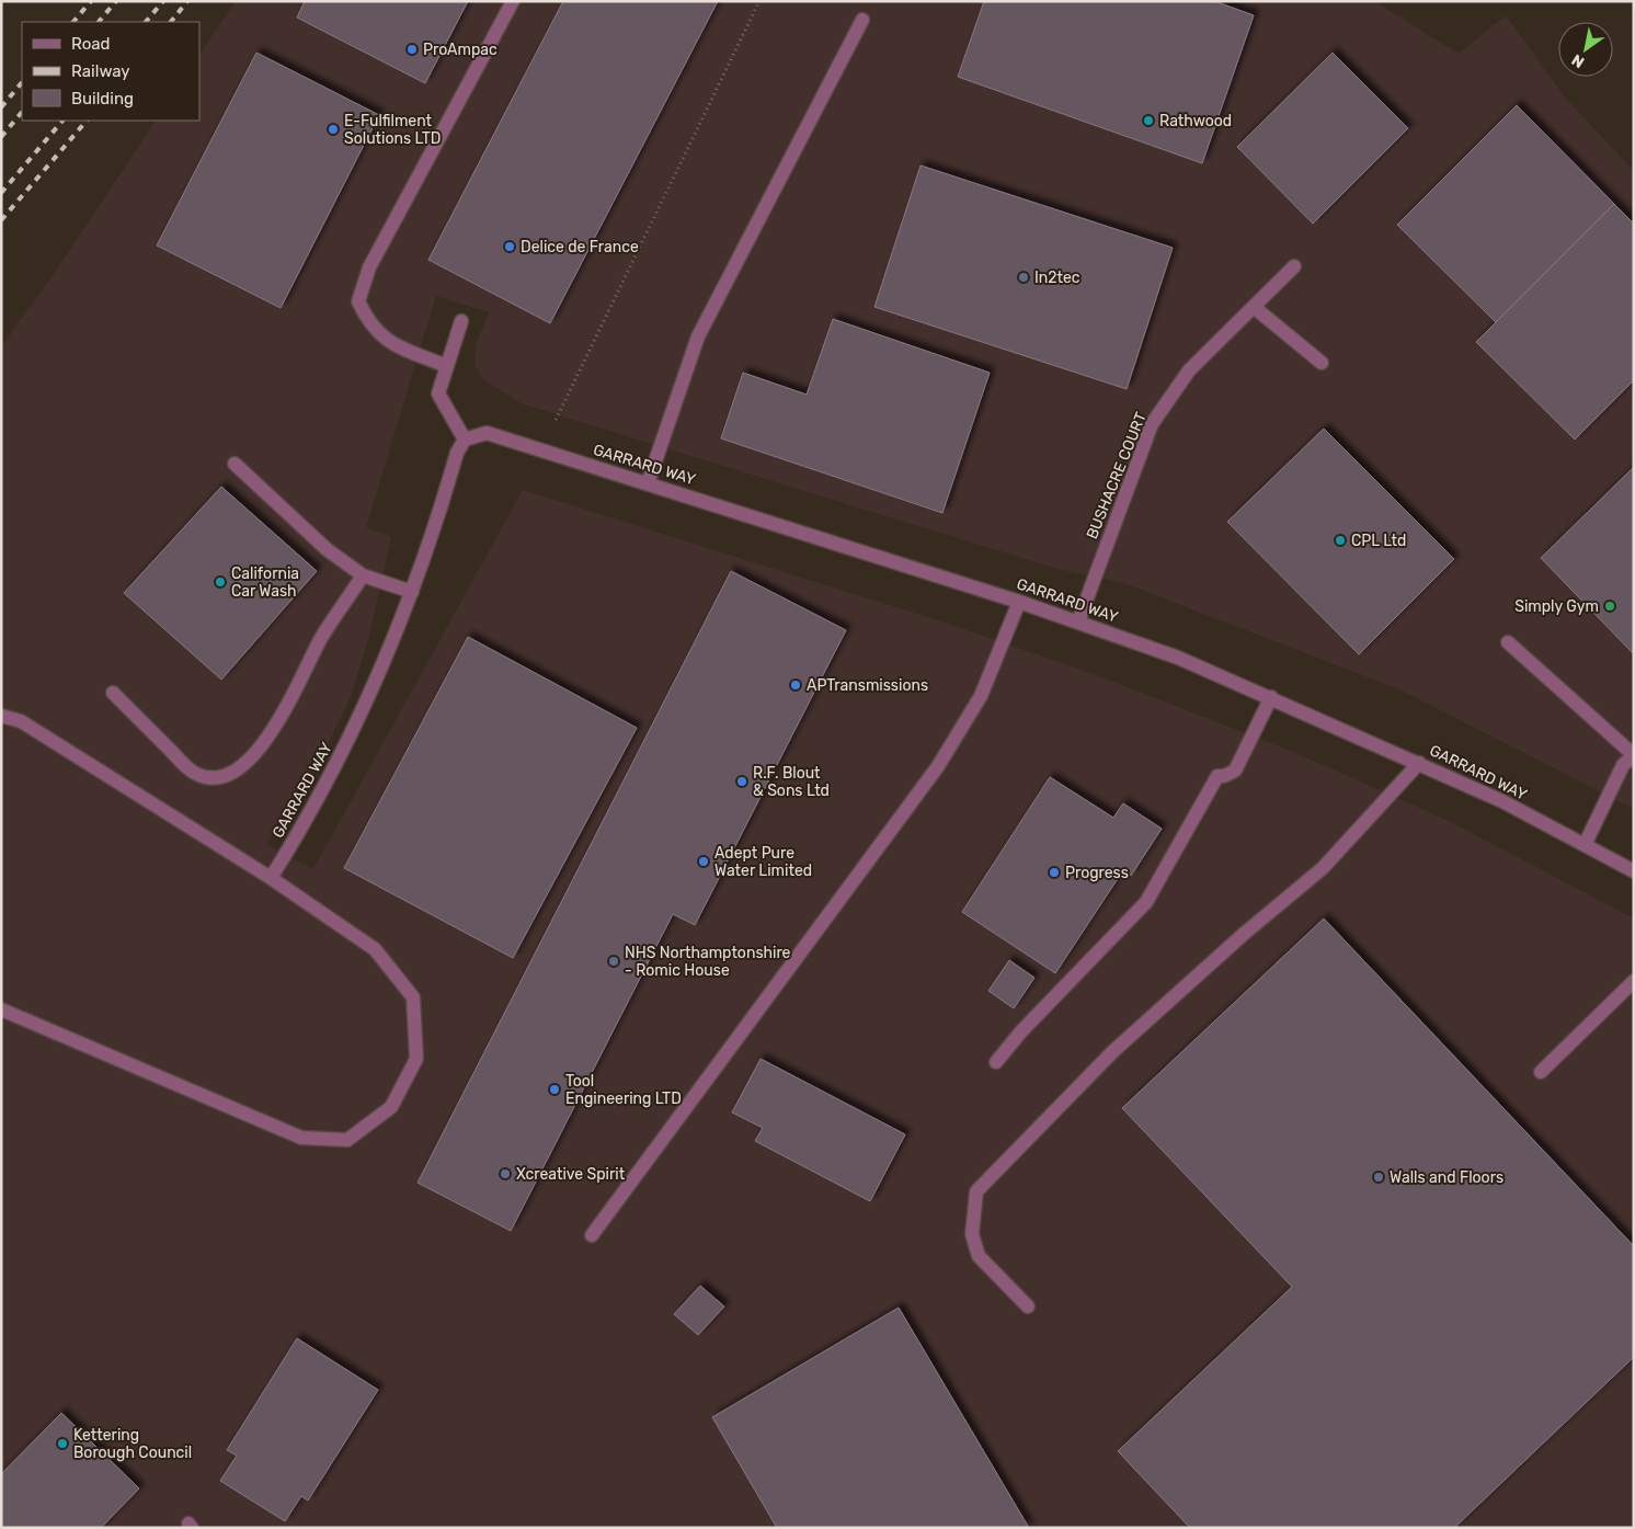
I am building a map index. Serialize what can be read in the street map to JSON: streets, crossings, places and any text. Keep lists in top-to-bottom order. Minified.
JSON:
{"streets":{"street":["GARRARD WAY","BUSHACRE COURT"]},"crossings":[["GARRARD WAY","BUSHACRE COURT"]],"places":["ProAmpac","Rathwood","E-Fulfilment Solutions LTD","Delice de France","In2tec","CPL Ltd","California Car Wash","Simply Gym","APTransmissions","R.F. Blout & Sons Ltd","Adept Pure Water Limited","Progress","NHS Northamptonshire - Romic House","Tool Engineering LTD","Xcreative Spirit","Walls and Floors","Kettering Borough Council"],"legend":["Road","Railway","Building"],"north":"bottom left"}
